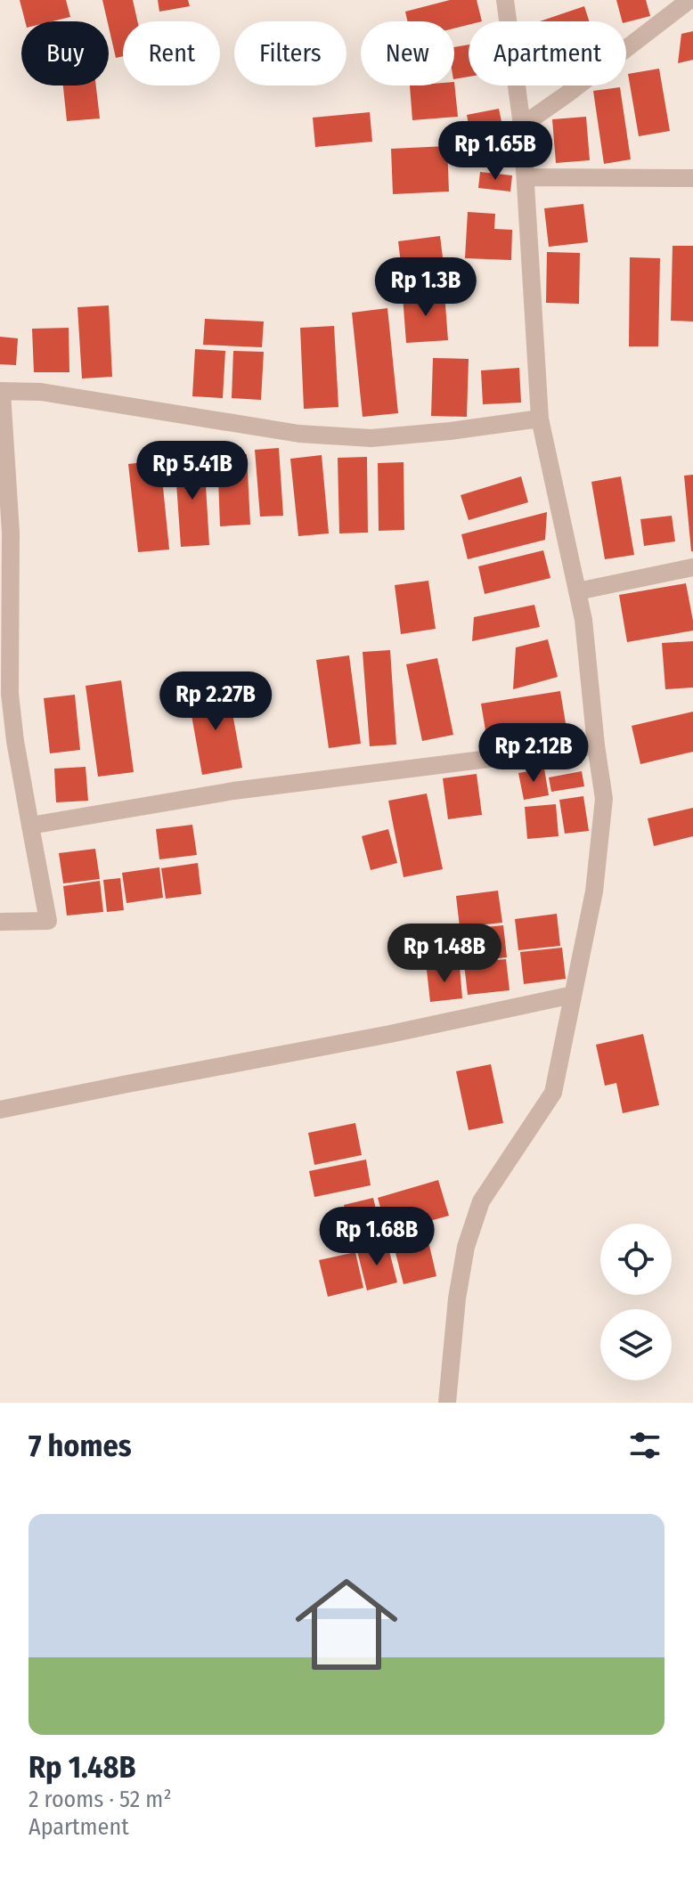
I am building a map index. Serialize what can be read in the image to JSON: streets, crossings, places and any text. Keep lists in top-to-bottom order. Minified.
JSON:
{"page":{"chip":["Buy","Rent","Filters","New","Apartment"],"price":["Rp 1.65B","Rp 1.3B","Rp 5.41B","Rp 2.27B","Rp 2.12B","Rp 1.48B","Rp 1.68B"],"heading":"7 homes","list":[{"name":"Rp 1.48B","note":"2 rooms · 52 m² · Apartment"}]}}
